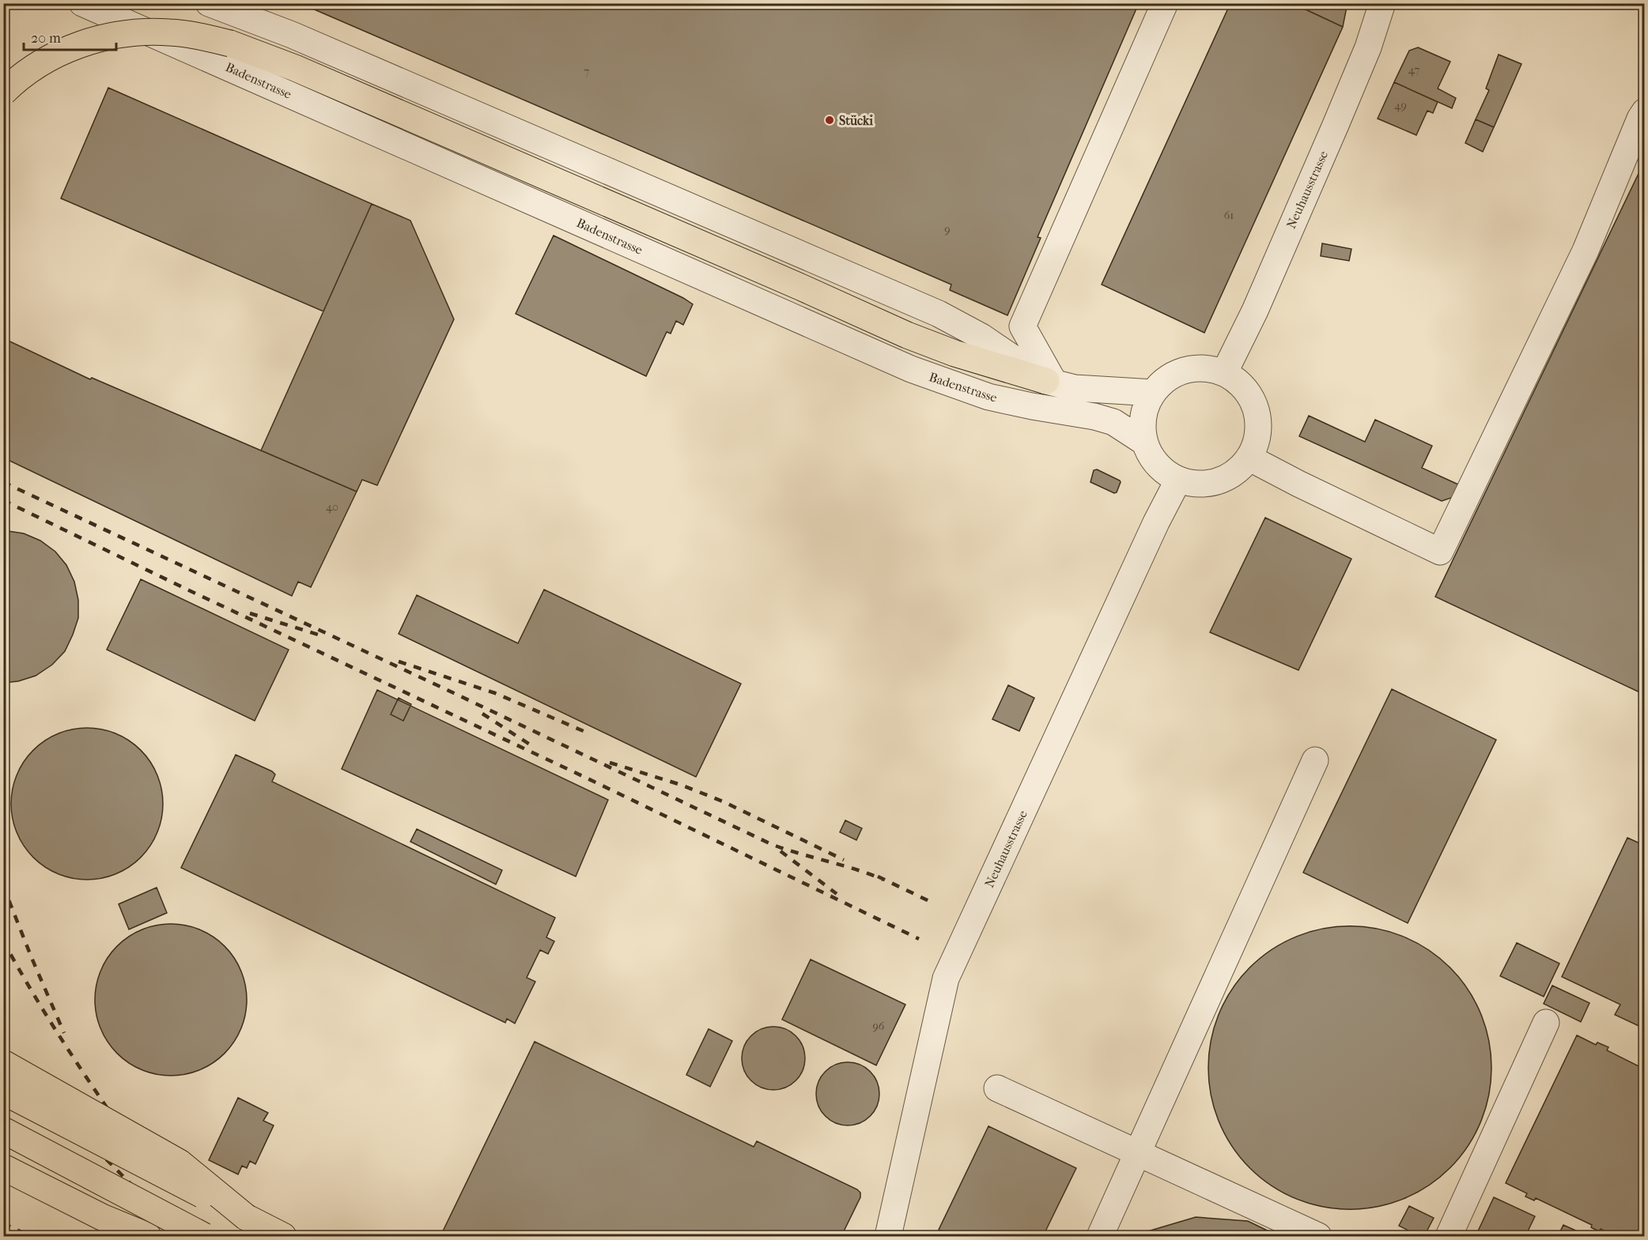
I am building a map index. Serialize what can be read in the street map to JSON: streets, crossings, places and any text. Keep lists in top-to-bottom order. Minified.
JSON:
{"streets":{"street":["Badenstrasse","Neuhausstrasse"]},"crossings":[["Badenstrasse","Neuhausstrasse"]],"places":["Stücki"],"house_numbers":["47","7","49","61","9","40","96"],"scale_bar":"20 m"}
